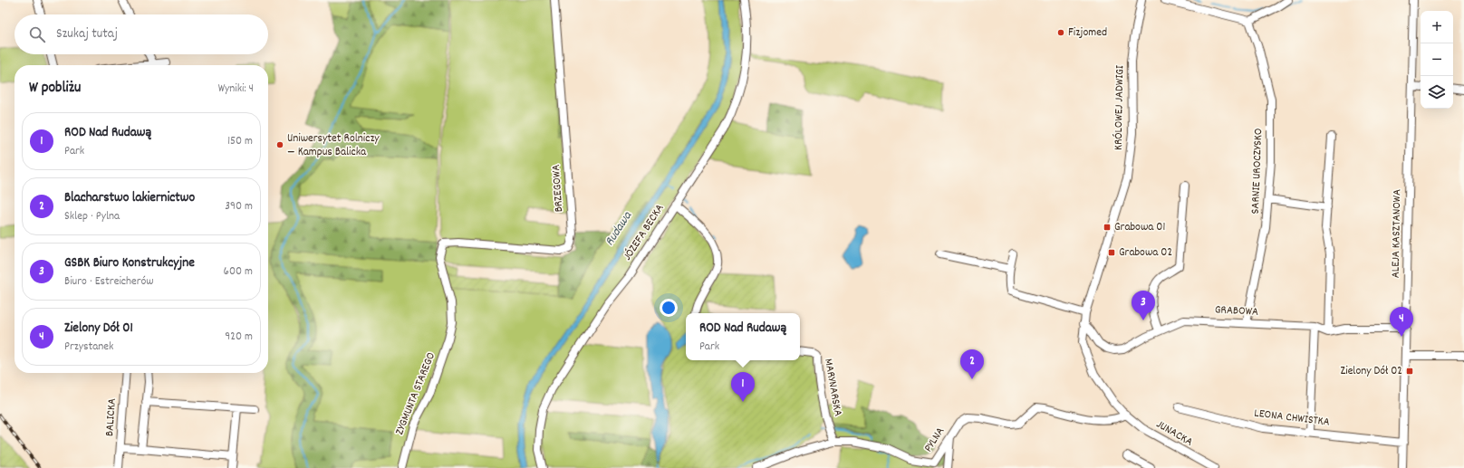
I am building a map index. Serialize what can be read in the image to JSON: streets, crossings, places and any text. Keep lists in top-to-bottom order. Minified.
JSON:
{"streets":{"street":["KRÓLOWEJ JADWIGI","SARNIE UROCZYSKO","BRZEGOWA","JÓZEFA BECKA","ALEJA KASZTANOWA","GRABOWA","MARYNARSKA","ZYGMUNTA STAREGO","BALICKA","LEONA CHWISTKA","JUNACKA","PYLNA"]},"crossings":[["KRÓLOWEJ JADWIGI","GRABOWA"],["KRÓLOWEJ JADWIGI","JUNACKA"],["KRÓLOWEJ JADWIGI","PYLNA"],["SARNIE UROCZYSKO","GRABOWA"],["BRZEGOWA","ZYGMUNTA STAREGO"],["ALEJA KASZTANOWA","LEONA CHWISTKA"],["MARYNARSKA","PYLNA"],["JUNACKA","PYLNA"]],"water":["Rudawa"],"places":{"other":["Fizjomed","Uniwersytet Rolniczy — Kampus Balicka"],"transit":["Grabowa 01","Grabowa 02","Zielony Dół 02"]},"page":{"map_buttons":["+","−"],"search":"Szukaj tutaj","heading":["W pobliżu","Wyniki: 4"],"list":[{"mark":"1","name":"ROD Nad Rudawą","note":"Park","value":"150 m"},{"mark":"2","name":"Blacharstwo lakiernictwo","note":"Sklep · Pylna","value":"390 m"},{"mark":"3","name":"GSBK Biuro Konstrukcyjne","note":"Biuro · Estreicherów","value":"600 m"},{"mark":"4","name":"Zielony Dół 01","note":"Przystanek","value":"920 m"}],"pins":["3","4","2","1"],"popup":["ROD Nad Rudawą","Park"]}}
